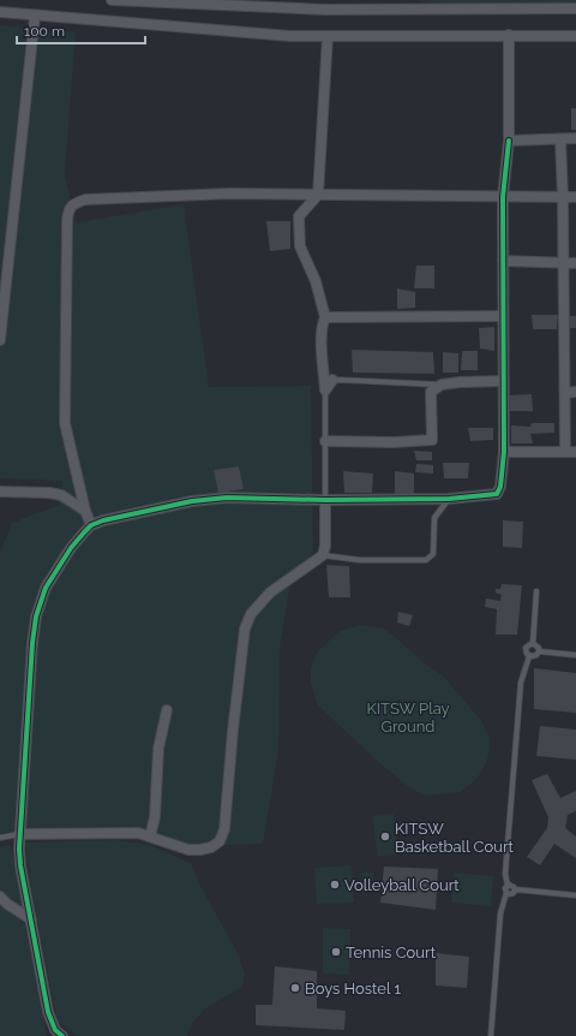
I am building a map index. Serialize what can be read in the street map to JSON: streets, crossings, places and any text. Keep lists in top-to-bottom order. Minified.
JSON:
{"parks":["KITSW Play Ground"],"places":["KITSW Basketball Court","Volleyball Court","Tennis Court","Boys Hostel 1"],"scale_bar":"100 m"}
